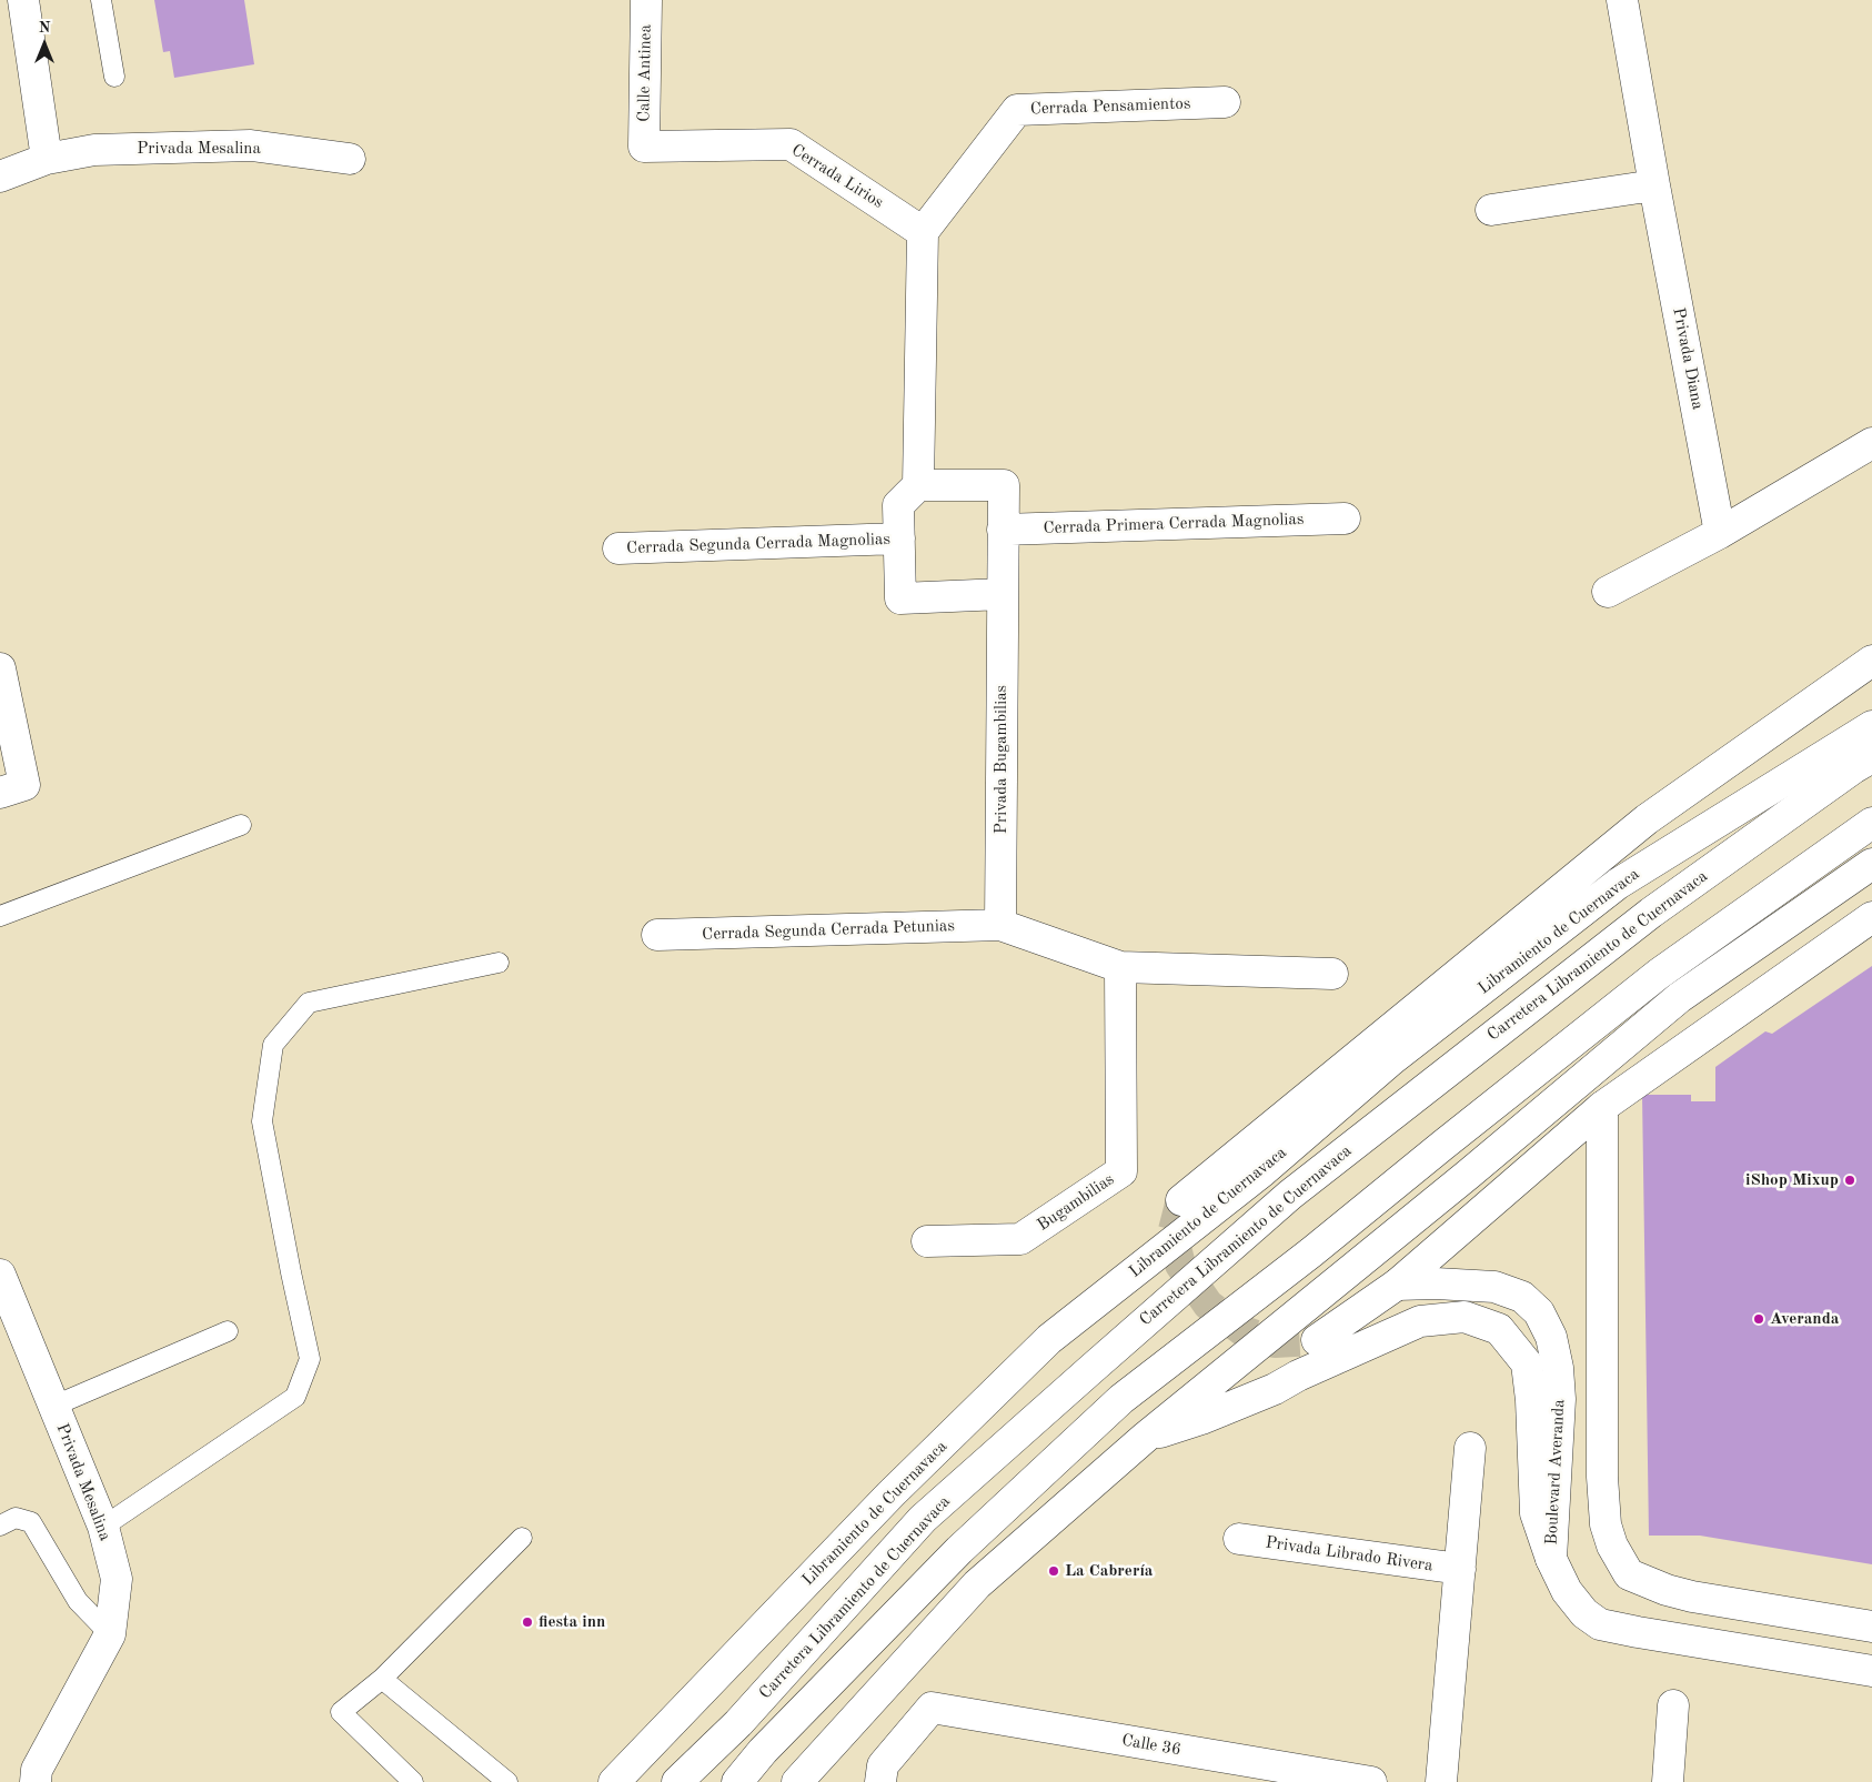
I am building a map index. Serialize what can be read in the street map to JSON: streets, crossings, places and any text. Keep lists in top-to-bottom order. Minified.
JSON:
{"streets":{"main road":["Calle Antinea","Cerrada Pensamientos","Privada Mesalina","Cerrada Lirios","Privada Diana","Cerrada Primera Cerrada Magnolias","Cerrada Segunda Cerrada Magnolias","Privada Bugambilias","Cerrada Segunda Cerrada Petunias","Libramiento de Cuernavaca","Carretera Libramiento de Cuernavaca","Bugambilias","Boulevard Averanda","Privada Librado Rivera","Calle 36"]},"crossings":[["Calle Antinea","Cerrada Lirios"],["Cerrada Pensamientos","Cerrada Lirios"],["Cerrada Primera Cerrada Magnolias","Privada Bugambilias"],["Privada Bugambilias","Cerrada Segunda Cerrada Petunias"]],"places":["iShop Mixup","Averanda","La Cabrería","fiesta inn"],"north":"top"}
